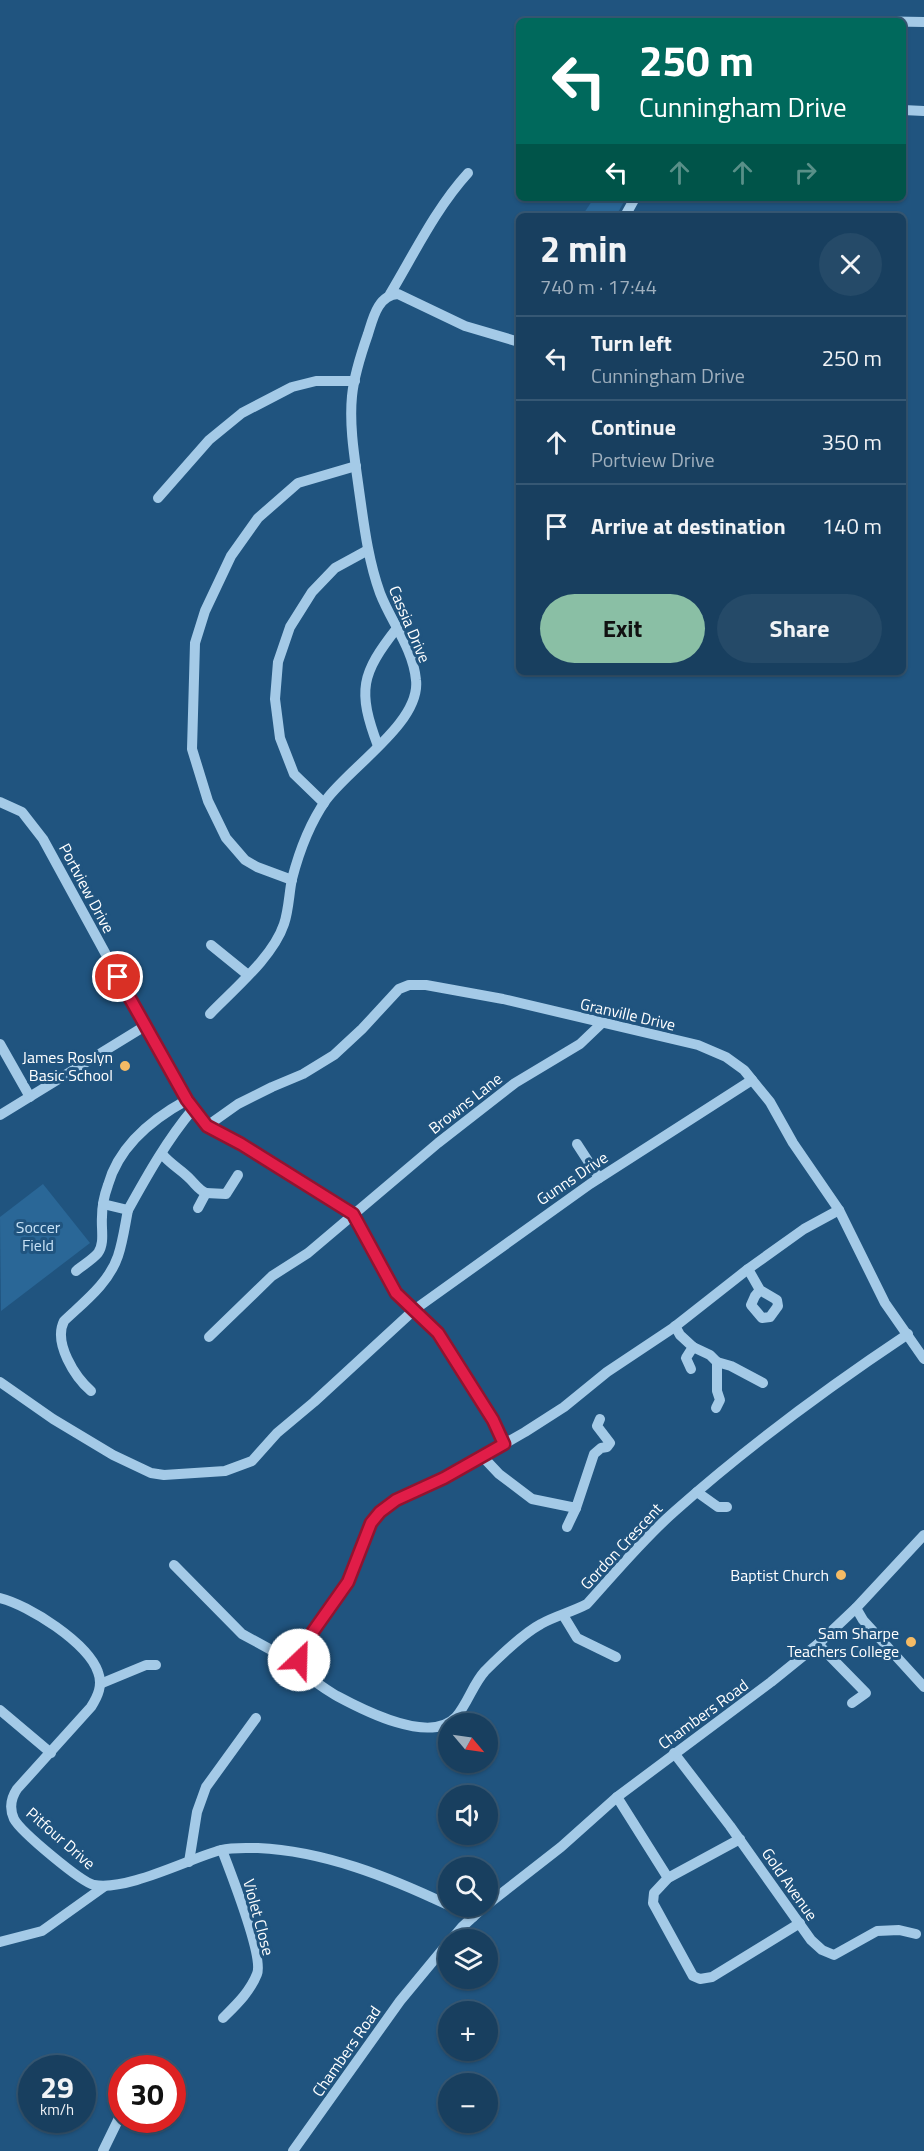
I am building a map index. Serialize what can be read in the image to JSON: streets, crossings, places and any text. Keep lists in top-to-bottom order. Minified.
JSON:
{"streets":{"street":["Cassia Drive","Portview Drive","Granville Drive","Browns Lane","Gunns Drive","Gordon Crescent","Chambers Road","Pitfour Drive","Gold Avenue","Violet Close"]},"crossings":[["Portview Drive","Granville Drive"],["Granville Drive","Browns Lane"],["Granville Drive","Gunns Drive"],["Granville Drive","Gordon Crescent"],["Chambers Road","Gold Avenue"],["Pitfour Drive","Violet Close"]],"parks":["Soccer Field"],"places":["James Roslyn Basic School","Baptist Church","Sam Sharpe Teachers College"],"north":"bottom right","page":{"turn":["250 m","Cunningham Drive"],"heading":["2 min","740 m · 17:44"],"list":[{"name":"Turn left","note":"Cunningham Drive","value":"250 m"},{"name":"Continue","note":"Portview Drive","value":"350 m"},{"name":"Arrive at destination","value":"140 m"}],"buttons":["Exit","Share"],"map_buttons":["+","−"],"speed":"29 km/h","limit":"30"}}
